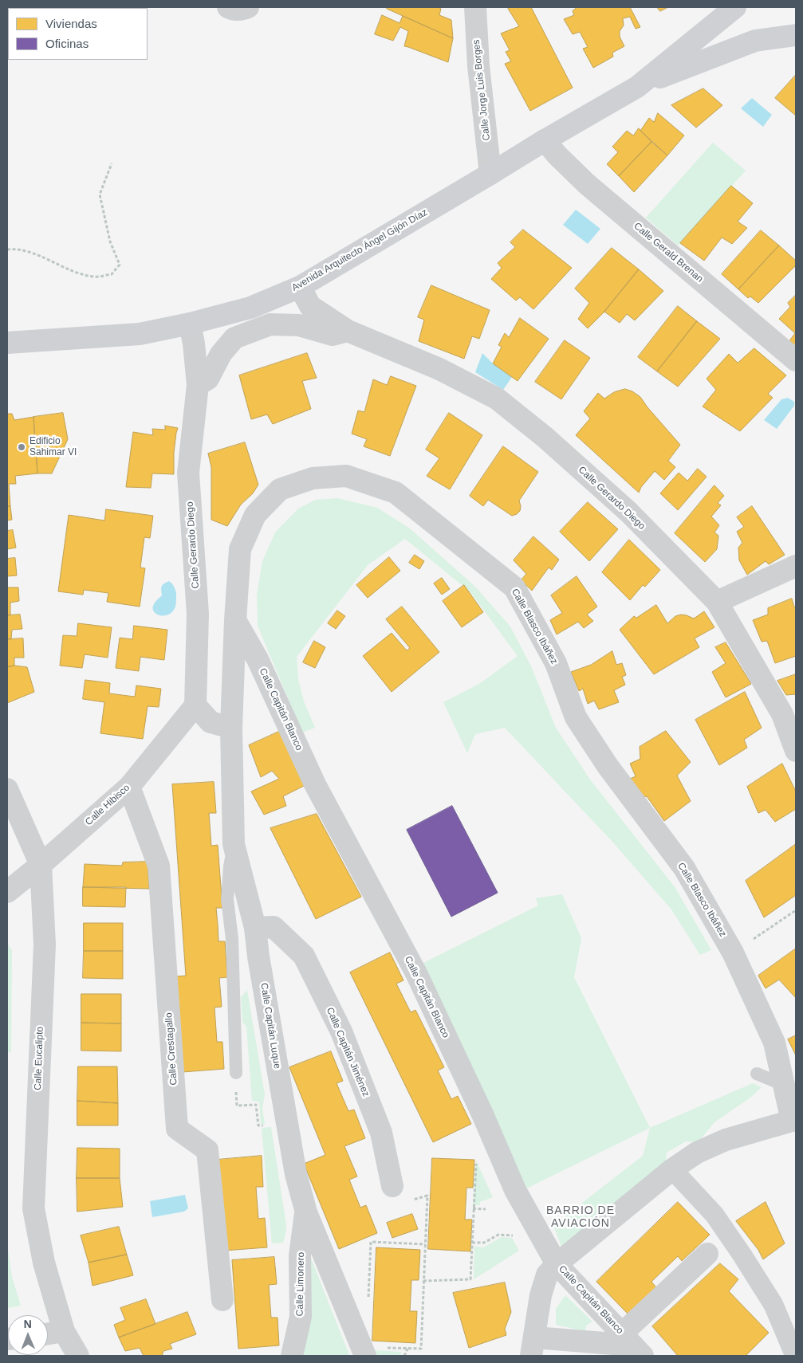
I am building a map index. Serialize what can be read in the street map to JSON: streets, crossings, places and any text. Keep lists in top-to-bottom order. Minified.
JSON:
{"streets":{"main road":["Avenida Arquitecto Ángel Gijón Díaz"],"street":["Calle Jorge Luis Borges","Calle Gerald Brenan","Calle Gerardo Diego","Calle Blasco Ibáñez","Calle Capitán Blanco","Calle Hibisco","Calle Capitán Luque","Calle Crestagallo","Calle Capitán Jiménez","Calle Eucalipto","Calle Limonero"]},"crossings":[["Calle Jorge Luis Borges","Avenida Arquitecto Ángel Gijón Díaz"],["Avenida Arquitecto Ángel Gijón Díaz","Calle Gerald Brenan"],["Avenida Arquitecto Ángel Gijón Díaz","Calle Gerardo Diego"],["Calle Gerardo Diego","Calle Hibisco"],["Calle Blasco Ibáñez","Calle Capitán Blanco"],["Calle Blasco Ibáñez","Calle Capitán Luque"],["Calle Hibisco","Calle Crestagallo"],["Calle Hibisco","Calle Eucalipto"],["Calle Capitán Luque","Calle Capitán Jiménez"],["Calle Capitán Luque","Calle Limonero"]],"districts":["BARRIO DE AVIACIÓN"],"places":["Edificio Sahimar VI"],"legend":["Viviendas","Oficinas"],"north":"top"}
